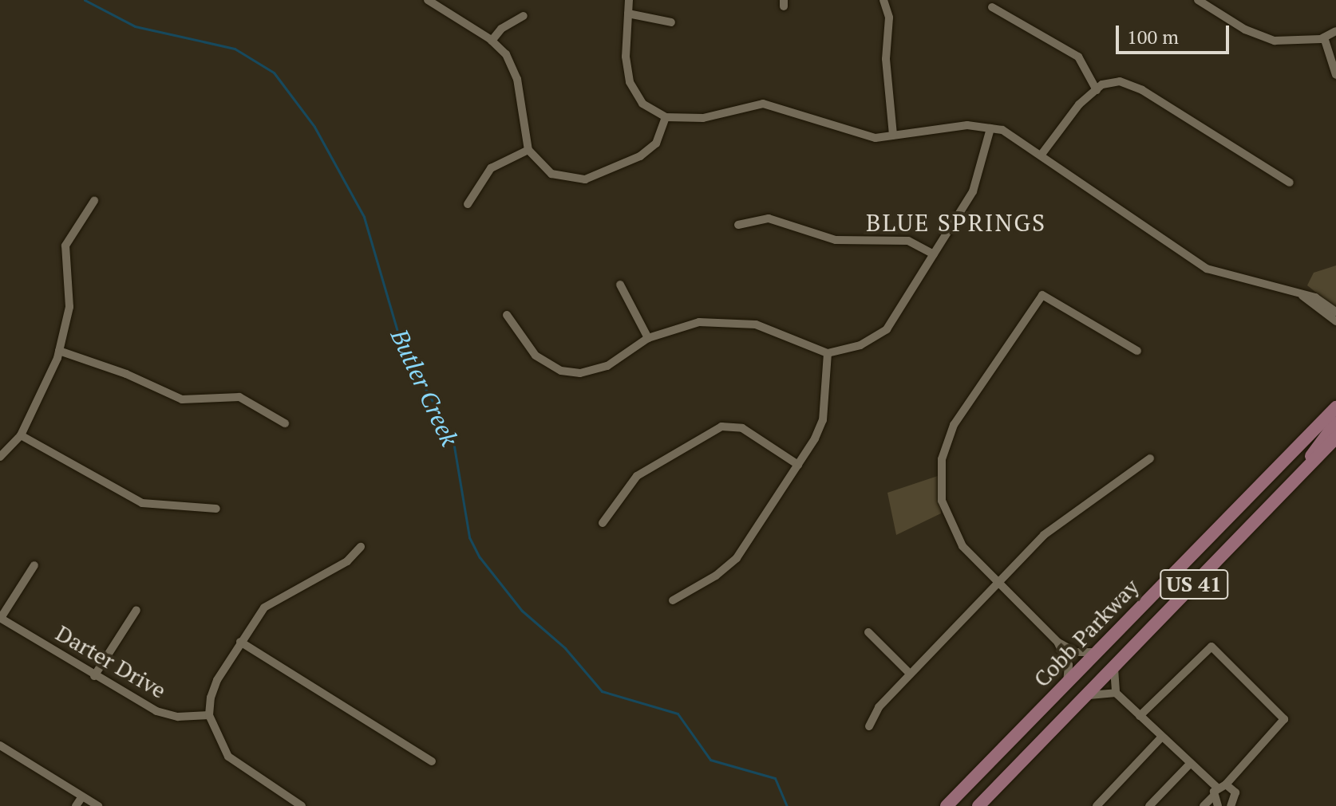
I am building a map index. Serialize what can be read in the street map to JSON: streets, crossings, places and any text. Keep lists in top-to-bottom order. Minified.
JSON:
{"streets":{"main road":["US 41","Cobb Parkway"],"street":["Darter Drive"]},"districts":["BLUE SPRINGS"],"water":["Butler Creek"],"scale_bar":"100 m"}
